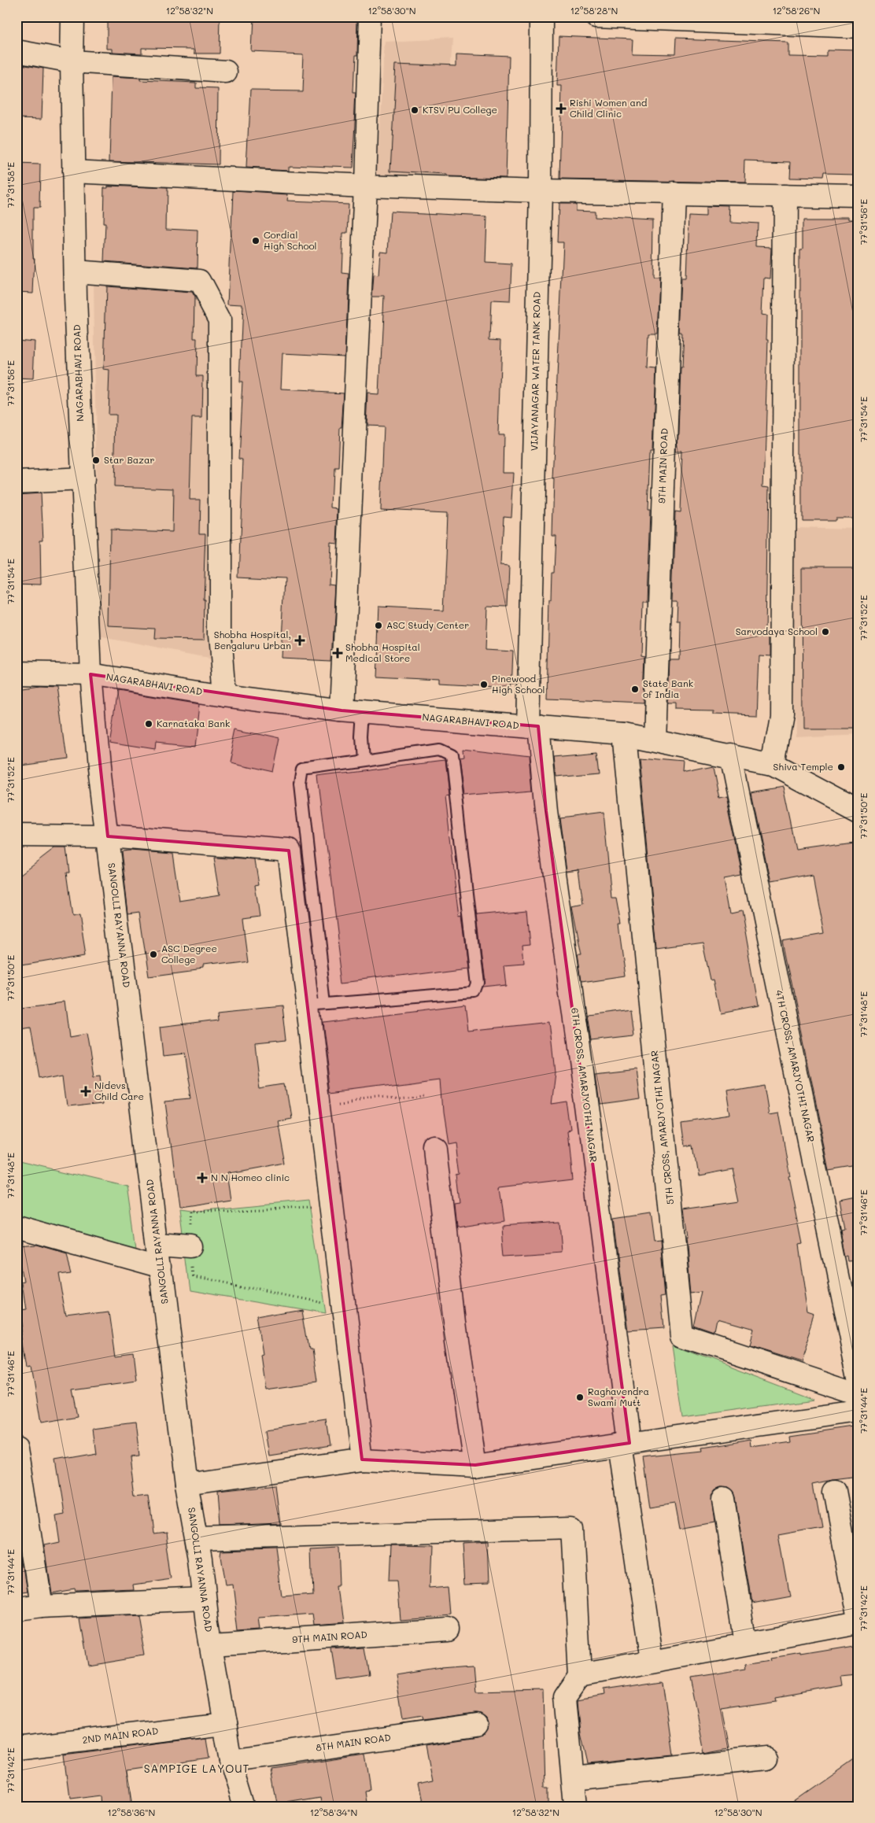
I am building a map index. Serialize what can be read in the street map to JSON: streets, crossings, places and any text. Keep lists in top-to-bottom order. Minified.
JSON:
{"streets":{"street":["VIJAYANAGAR WATER TANK ROAD","NAGARABHAVI ROAD","9TH MAIN ROAD","SANGOLLI RAYANNA ROAD","4TH CROSS, AMARJYOTHI NAGAR","6TH CROSS, AMARJYOTHI NAGAR","5TH CROSS, AMARJYOTHI NAGAR","2ND MAIN ROAD","8TH MAIN ROAD"]},"crossings":[["VIJAYANAGAR WATER TANK ROAD","NAGARABHAVI ROAD"],["VIJAYANAGAR WATER TANK ROAD","6TH CROSS, AMARJYOTHI NAGAR"],["NAGARABHAVI ROAD","9TH MAIN ROAD"],["NAGARABHAVI ROAD","SANGOLLI RAYANNA ROAD"],["NAGARABHAVI ROAD","4TH CROSS, AMARJYOTHI NAGAR"],["NAGARABHAVI ROAD","6TH CROSS, AMARJYOTHI NAGAR"],["NAGARABHAVI ROAD","5TH CROSS, AMARJYOTHI NAGAR"],["9TH MAIN ROAD","SANGOLLI RAYANNA ROAD"],["SANGOLLI RAYANNA ROAD","2ND MAIN ROAD"],["SANGOLLI RAYANNA ROAD","8TH MAIN ROAD"]],"districts":["SAMPIGE LAYOUT"],"places":{"health":["Rishi Women and Child Clinic","Shobha Hospital, Bengaluru Urban","Shobha Hospital Medical Store","Nidevs Child Care","N N Homeo clinic"],"other":["KTSV PU College","Cordial High School","Star Bazar","ASC Study Center","Sarvodaya School","Pinewood High School","State Bank of India","Karnataka Bank","Shiva Temple","ASC Degree College","Raghavendra Swami Mutt"]},"coordinates":["12°58'32\"N","12°58'30\"N","12°58'28\"N","12°58'26\"N","77°31'58\"E","77°31'56\"E","77°31'54\"E","77°31'52\"E","77°31'50\"E","77°31'48\"E","77°31'46\"E","77°31'44\"E","77°31'42\"E","12°58'36\"N","12°58'34\"N"]}
